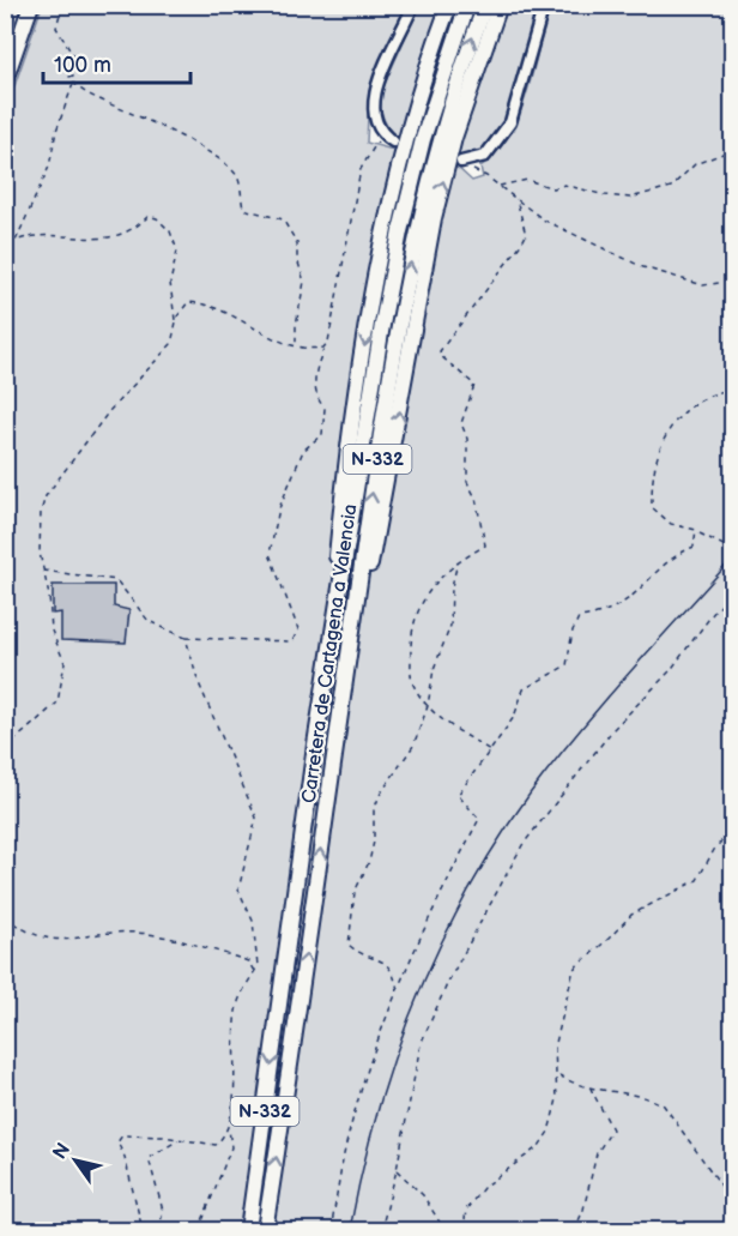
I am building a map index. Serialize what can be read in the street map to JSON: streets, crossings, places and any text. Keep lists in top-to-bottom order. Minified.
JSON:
{"streets":{"highway":["N-332","Carretera de Cartagena a Valencia"]},"crossings":[["N-332","Carretera de Cartagena a Valencia"]],"scale_bar":"100 m","north":"top left"}
